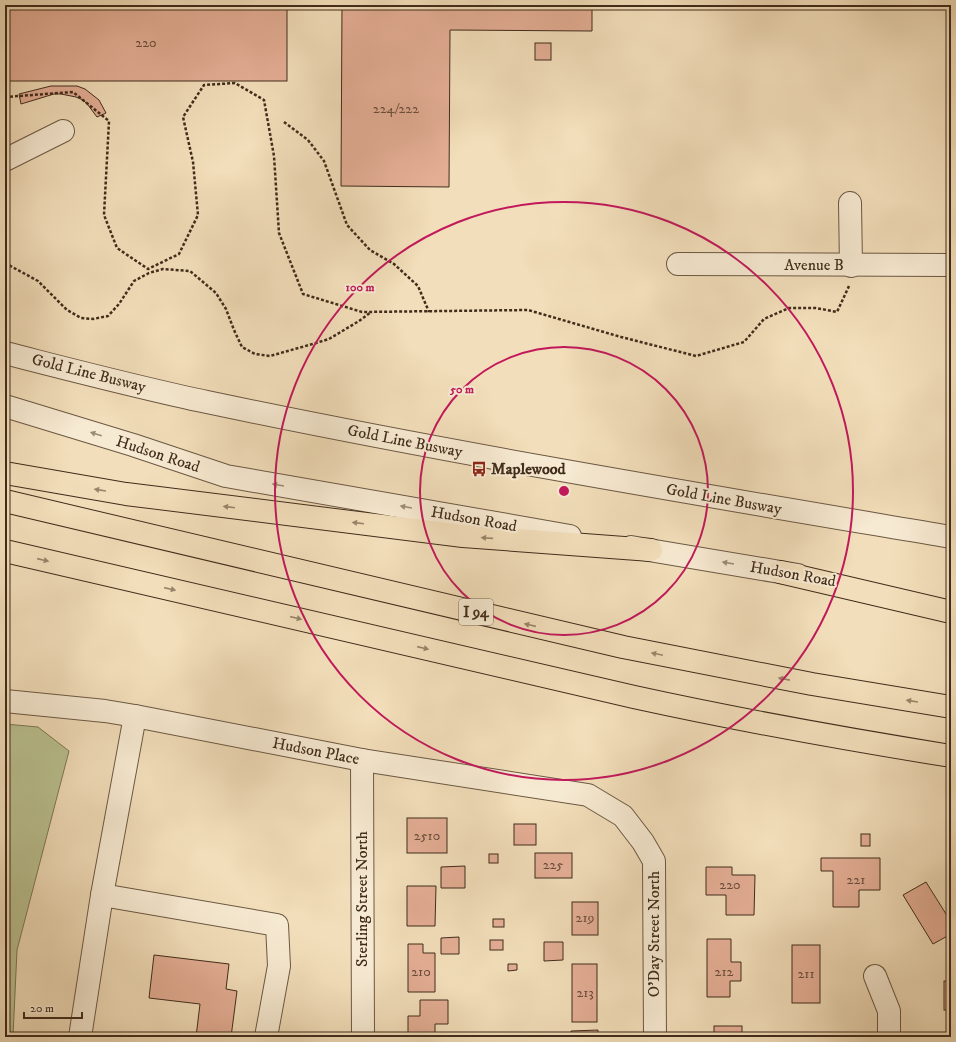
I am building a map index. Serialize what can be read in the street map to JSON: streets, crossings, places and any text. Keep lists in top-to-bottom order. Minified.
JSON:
{"streets":{"highway":["I 94"],"street":["Avenue B","Gold Line Busway","Hudson Road","Hudson Place","Sterling Street North","O'Day Street North"]},"crossings":[["Hudson Place","Sterling Street North"],["Hudson Place","O'Day Street North"]],"one_way":["Hudson Road"],"places":{"bus stop":["Maplewood"]},"house_numbers":["220","224/222","2510","225","221","220","219","210","212","211","213"],"scale_bar":"20 m","rings":["100 m","50 m"]}
